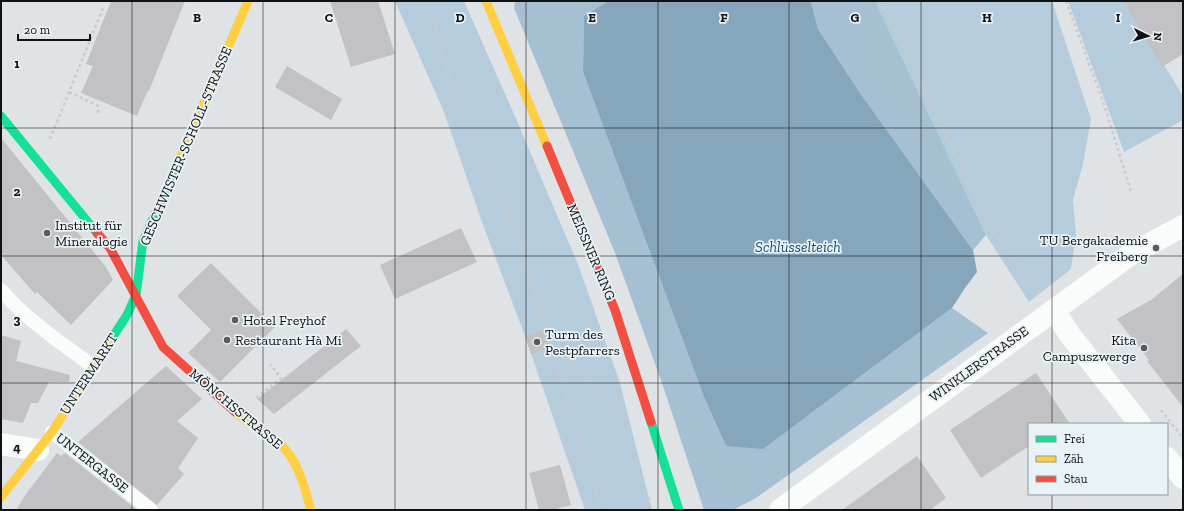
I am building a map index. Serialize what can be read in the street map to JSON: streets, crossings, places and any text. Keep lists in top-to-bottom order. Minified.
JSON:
{"streets":{"street":["GESCHWISTER-SCHOLL-STRASSE","MEISSNER RING","WINKLERSTRASSE","UNTERMARKT","MÖNCHSSTRASSE"],"lane":["UNTERGASSE"]},"crossings":[["GESCHWISTER-SCHOLL-STRASSE","UNTERMARKT"],["GESCHWISTER-SCHOLL-STRASSE","MÖNCHSSTRASSE"],["UNTERMARKT","MÖNCHSSTRASSE"],["UNTERMARKT","UNTERGASSE"]],"water":["Schlüsselteich"],"places":["Institut für Mineralogie","TU Bergakademie Freiberg","Hotel Freyhof","Restaurant Hà Mi","Turm des Pestpfarrers","Kita Campuszwerge"],"legend":["Frei","Zäh","Stau"],"scale_bar":"20 m","north":"right","grid":{"columns":["B","C","D","E","F","G","H","I"],"rows":["1","2","3","4"]}}
